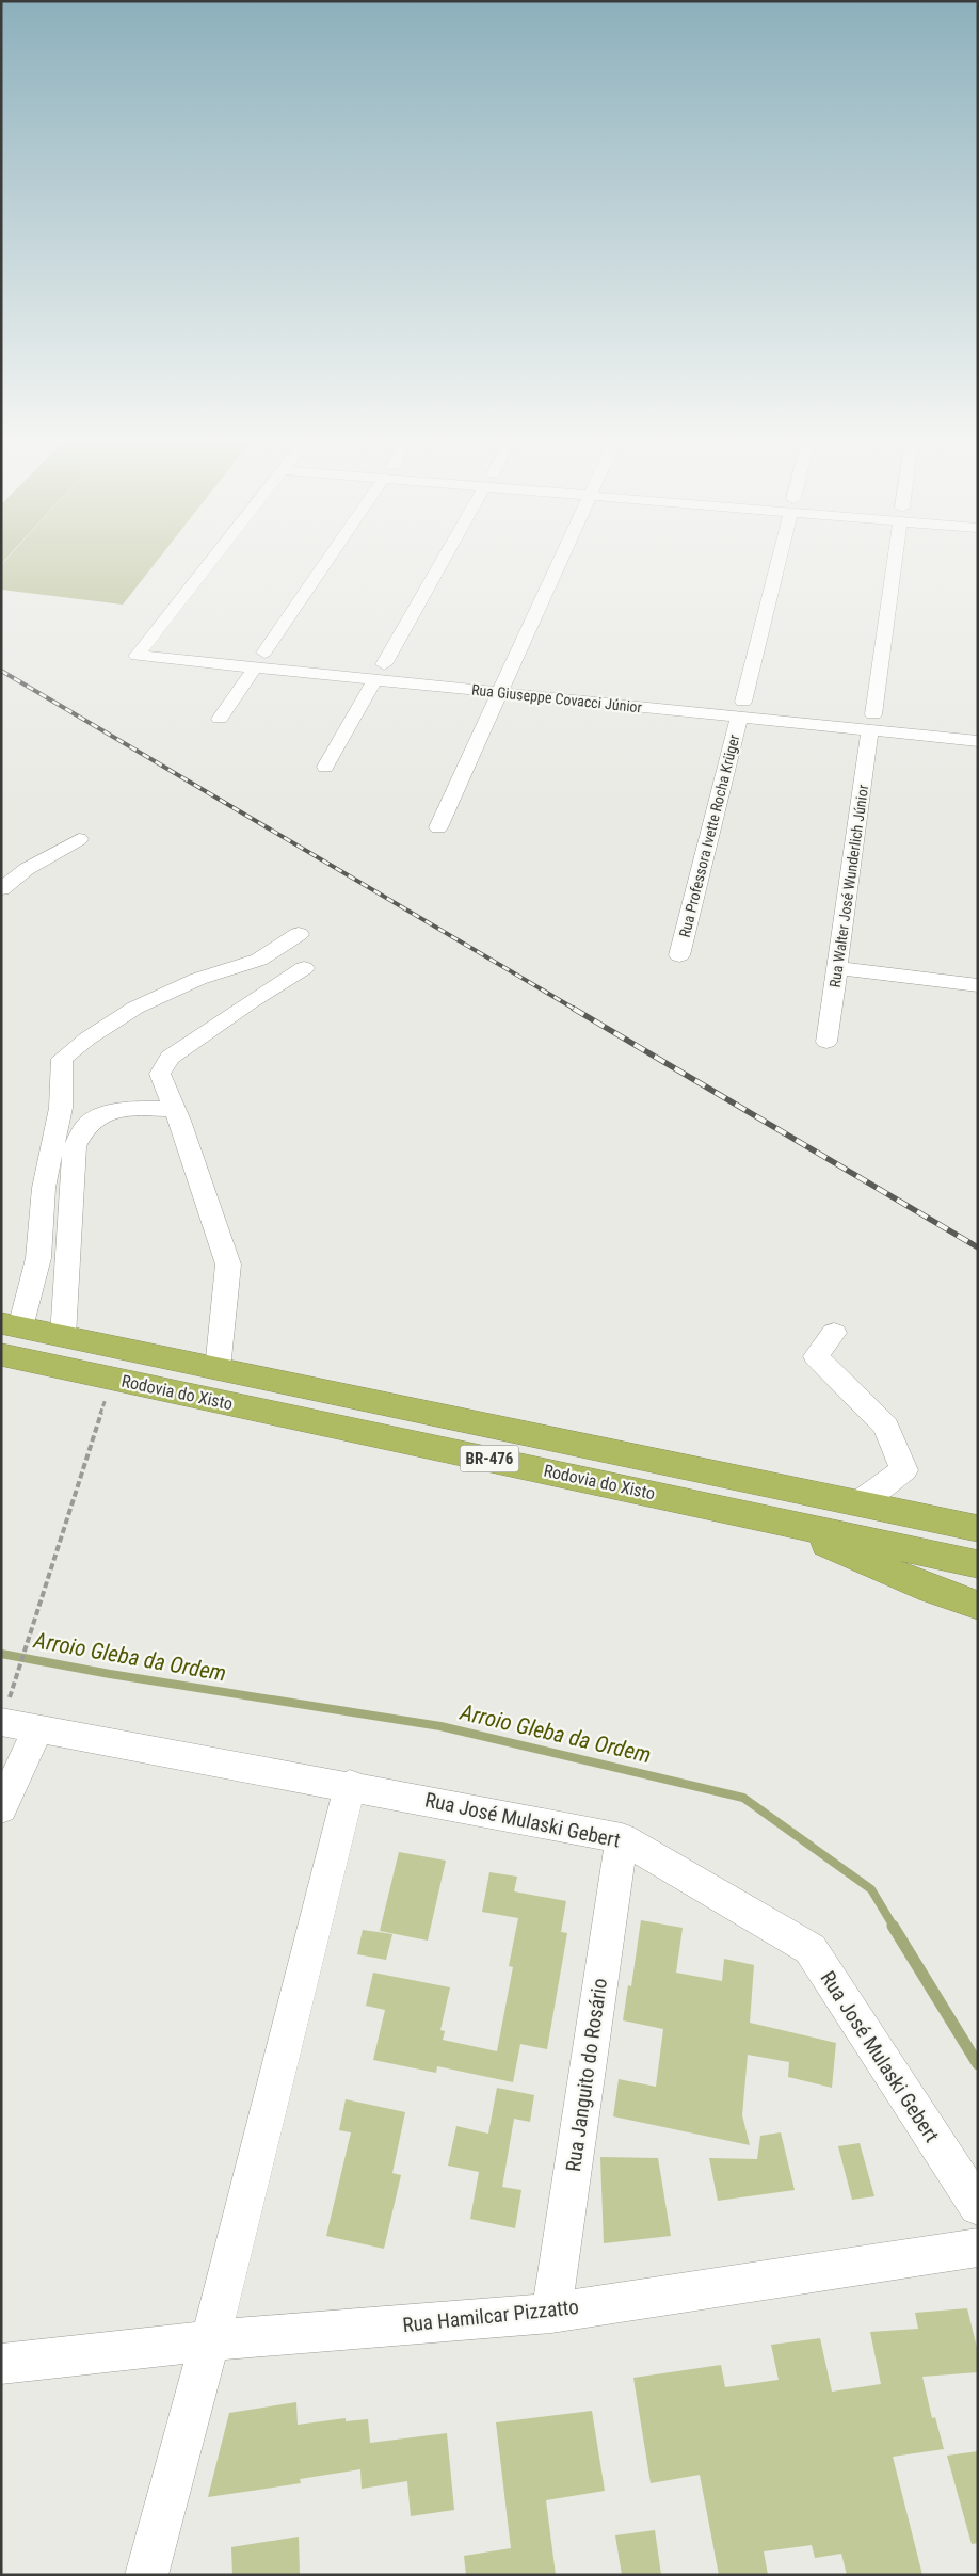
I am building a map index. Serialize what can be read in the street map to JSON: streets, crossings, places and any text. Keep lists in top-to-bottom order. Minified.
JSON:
{"streets":{"highway":["Rodovia do Xisto","BR-476"],"street":["Rua Giuseppe Covacci Júnior","Rua Professora Ivette Rocha Krüger","Rua Walter José Wunderlich Júnior","Rua José Mulaski Gebert","Rua Janguito do Rosário","Rua Hamilcar Pizzatto"]},"crossings":[["Rua Giuseppe Covacci Júnior","Rua Professora Ivette Rocha Krüger"],["Rua Giuseppe Covacci Júnior","Rua Walter José Wunderlich Júnior"],["Rua José Mulaski Gebert","Rua Janguito do Rosário"],["Rua Janguito do Rosário","Rua Hamilcar Pizzatto"]],"water":["Arroio Gleba da Ordem"]}
